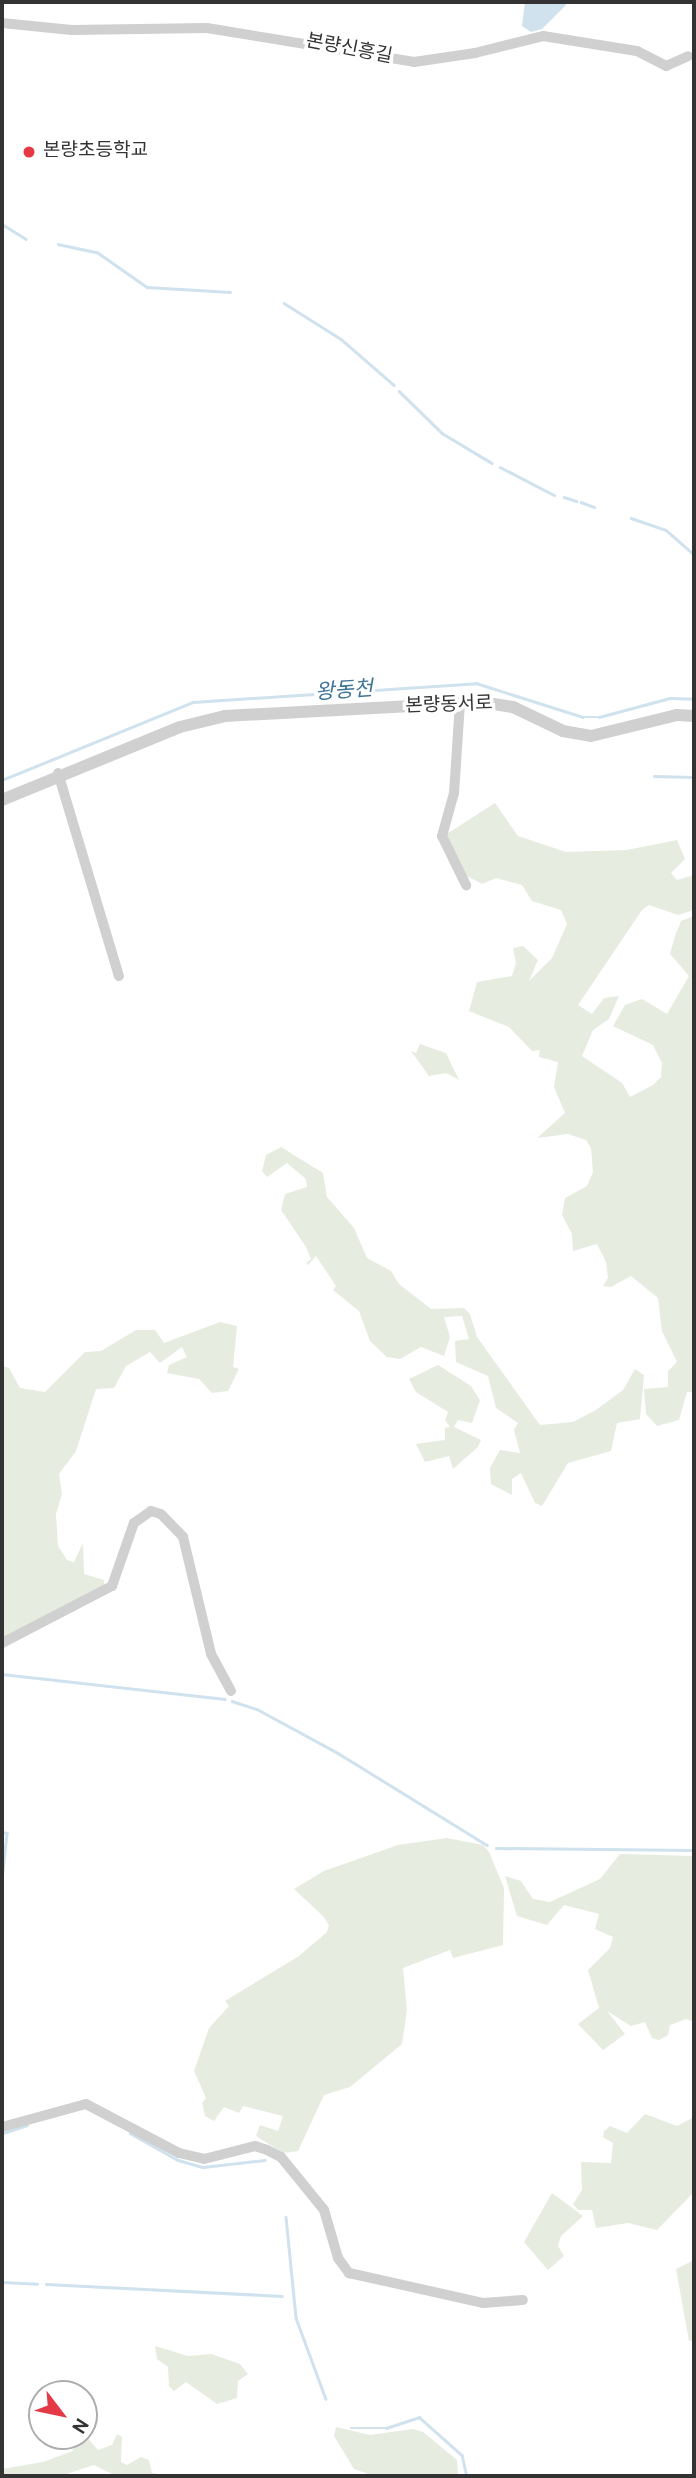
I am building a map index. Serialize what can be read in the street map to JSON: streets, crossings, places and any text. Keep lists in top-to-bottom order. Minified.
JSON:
{"streets":{"street":["본량신흥길","본량동서로"]},"water":["왕동천"],"places":["본량초등학교"],"north":"bottom right"}
